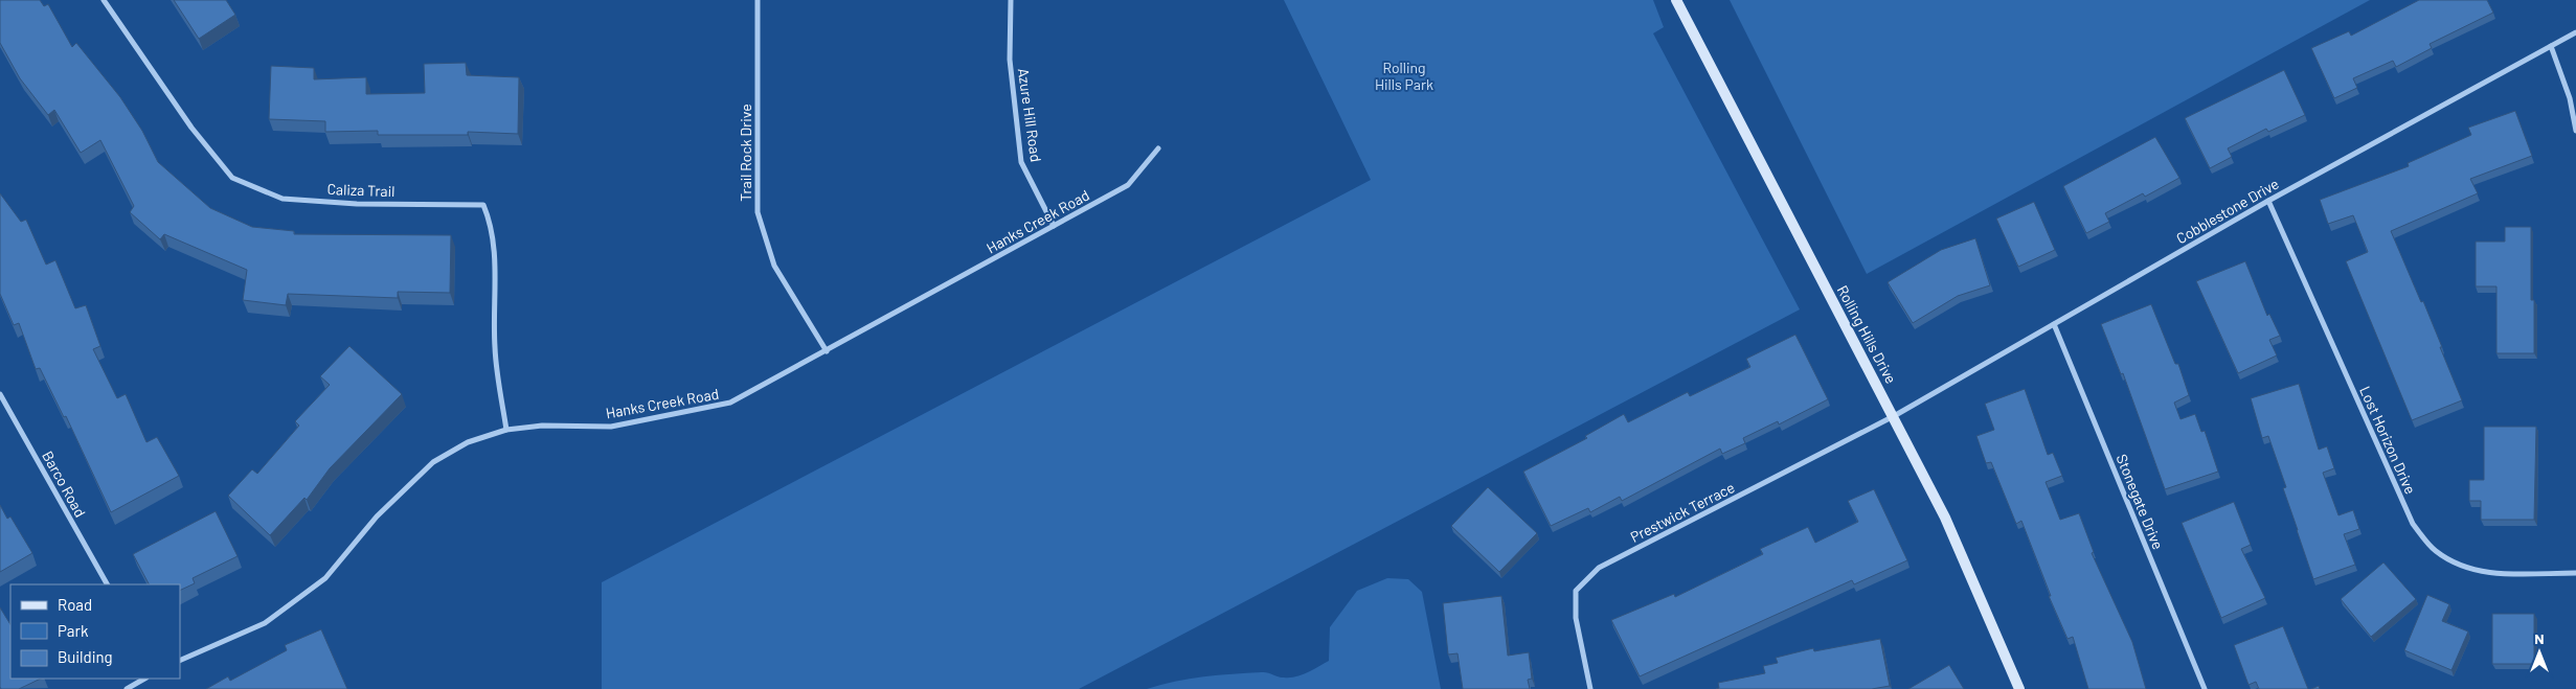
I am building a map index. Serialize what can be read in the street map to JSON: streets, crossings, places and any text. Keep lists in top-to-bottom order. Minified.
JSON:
{"streets":{"street":["Azure Hill Road","Trail Rock Drive","Caliza Trail","Cobblestone Drive","Hanks Creek Road","Rolling Hills Drive","Lost Horizon Drive","Barco Road","Stonegate Drive","Prestwick Terrace"]},"crossings":[["Azure Hill Road","Hanks Creek Road"],["Trail Rock Drive","Hanks Creek Road"],["Caliza Trail","Hanks Creek Road"],["Cobblestone Drive","Rolling Hills Drive"],["Cobblestone Drive","Lost Horizon Drive"],["Cobblestone Drive","Stonegate Drive"],["Cobblestone Drive","Prestwick Terrace"],["Rolling Hills Drive","Prestwick Terrace"]],"parks":["Rolling Hills Park"],"legend":["Road","Park","Building"],"north":"top"}
